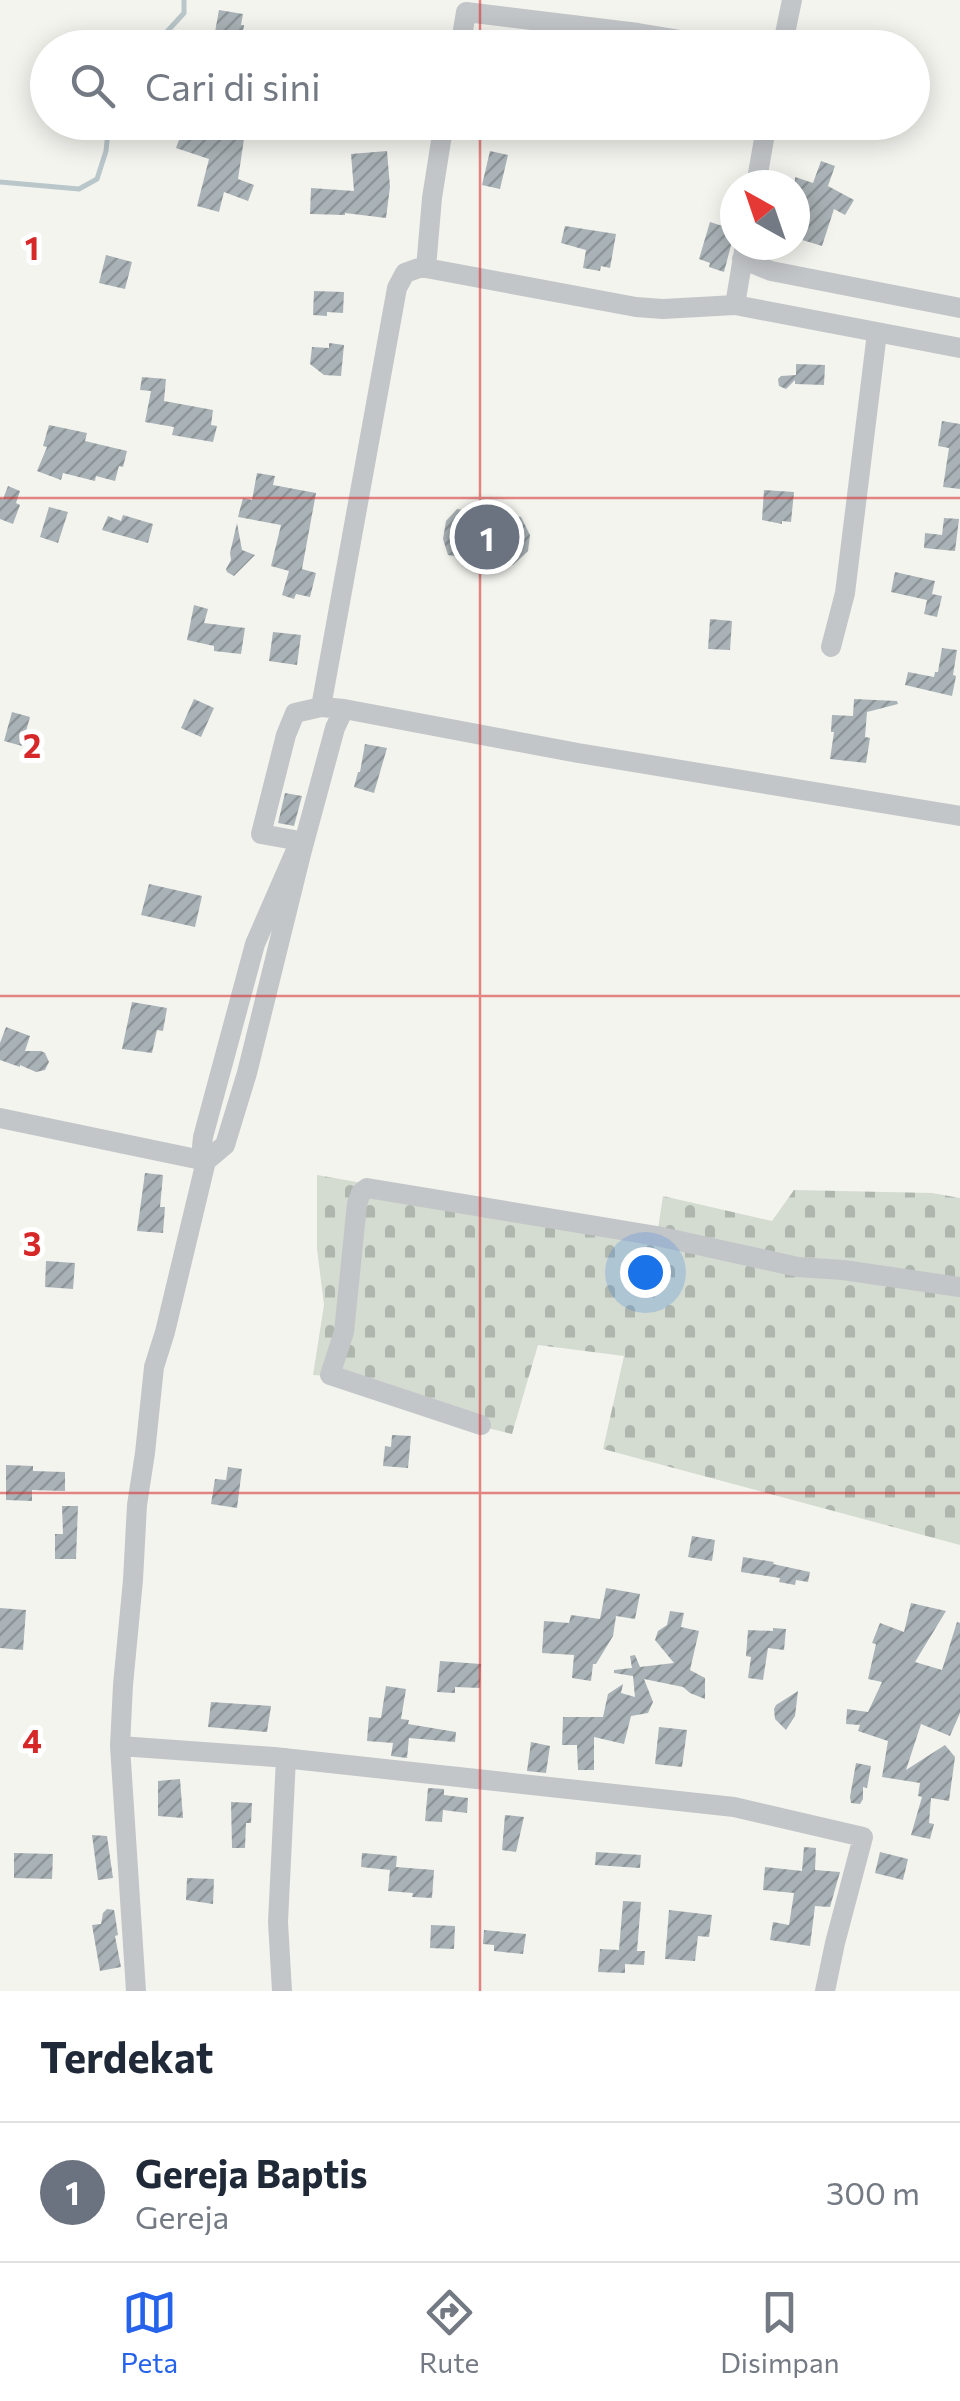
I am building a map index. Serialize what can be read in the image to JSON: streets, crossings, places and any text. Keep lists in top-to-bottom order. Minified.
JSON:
{"north":"top left","page":{"search":"Cari di sini","pins":"1","heading":"Terdekat","list":[{"mark":"1","name":"Gereja Baptis","note":"Gereja","value":"300 m"}],"nav":["Peta","Rute","Disimpan"]},"grid":{"rows":["1","2","3","4"]}}
